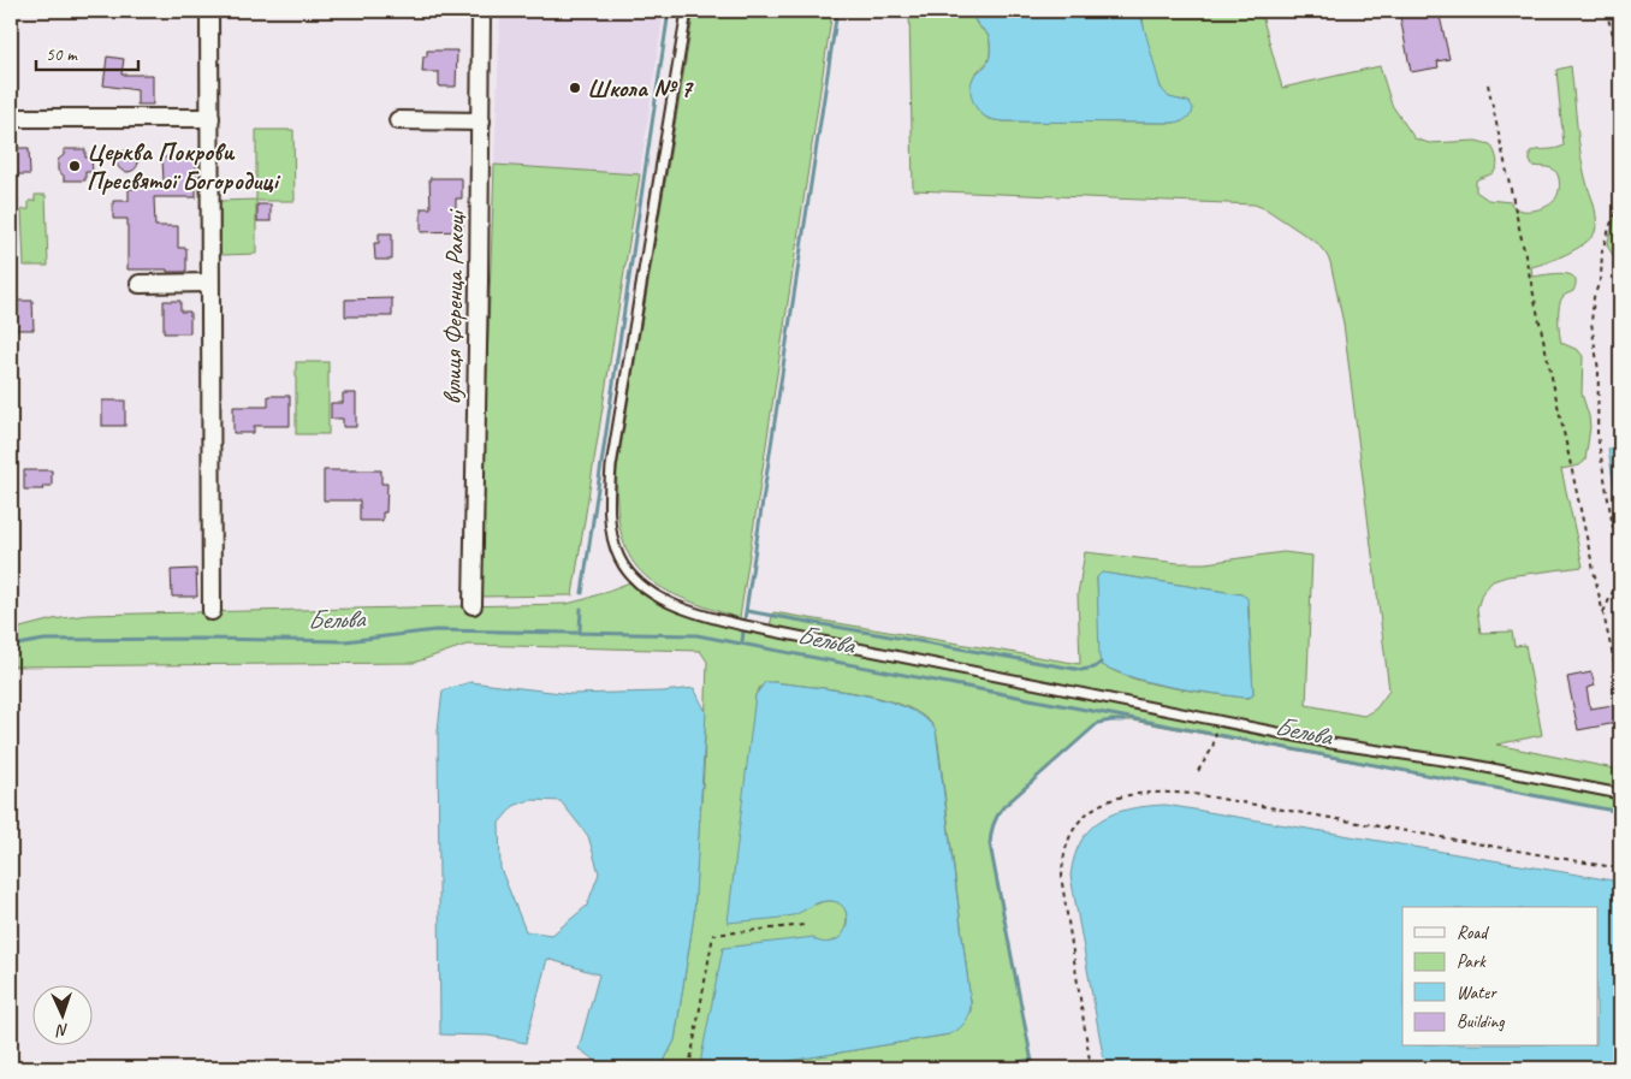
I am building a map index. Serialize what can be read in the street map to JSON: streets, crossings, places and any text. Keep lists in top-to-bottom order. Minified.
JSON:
{"streets":{"street":["вулиця Ференца Ракоці"]},"water":["Бельва"],"places":["Школа № 7","Церква Покрови Пресвятої Богородиці"],"legend":["Road","Park","Water","Building"],"scale_bar":"50 m","north":"bottom"}
